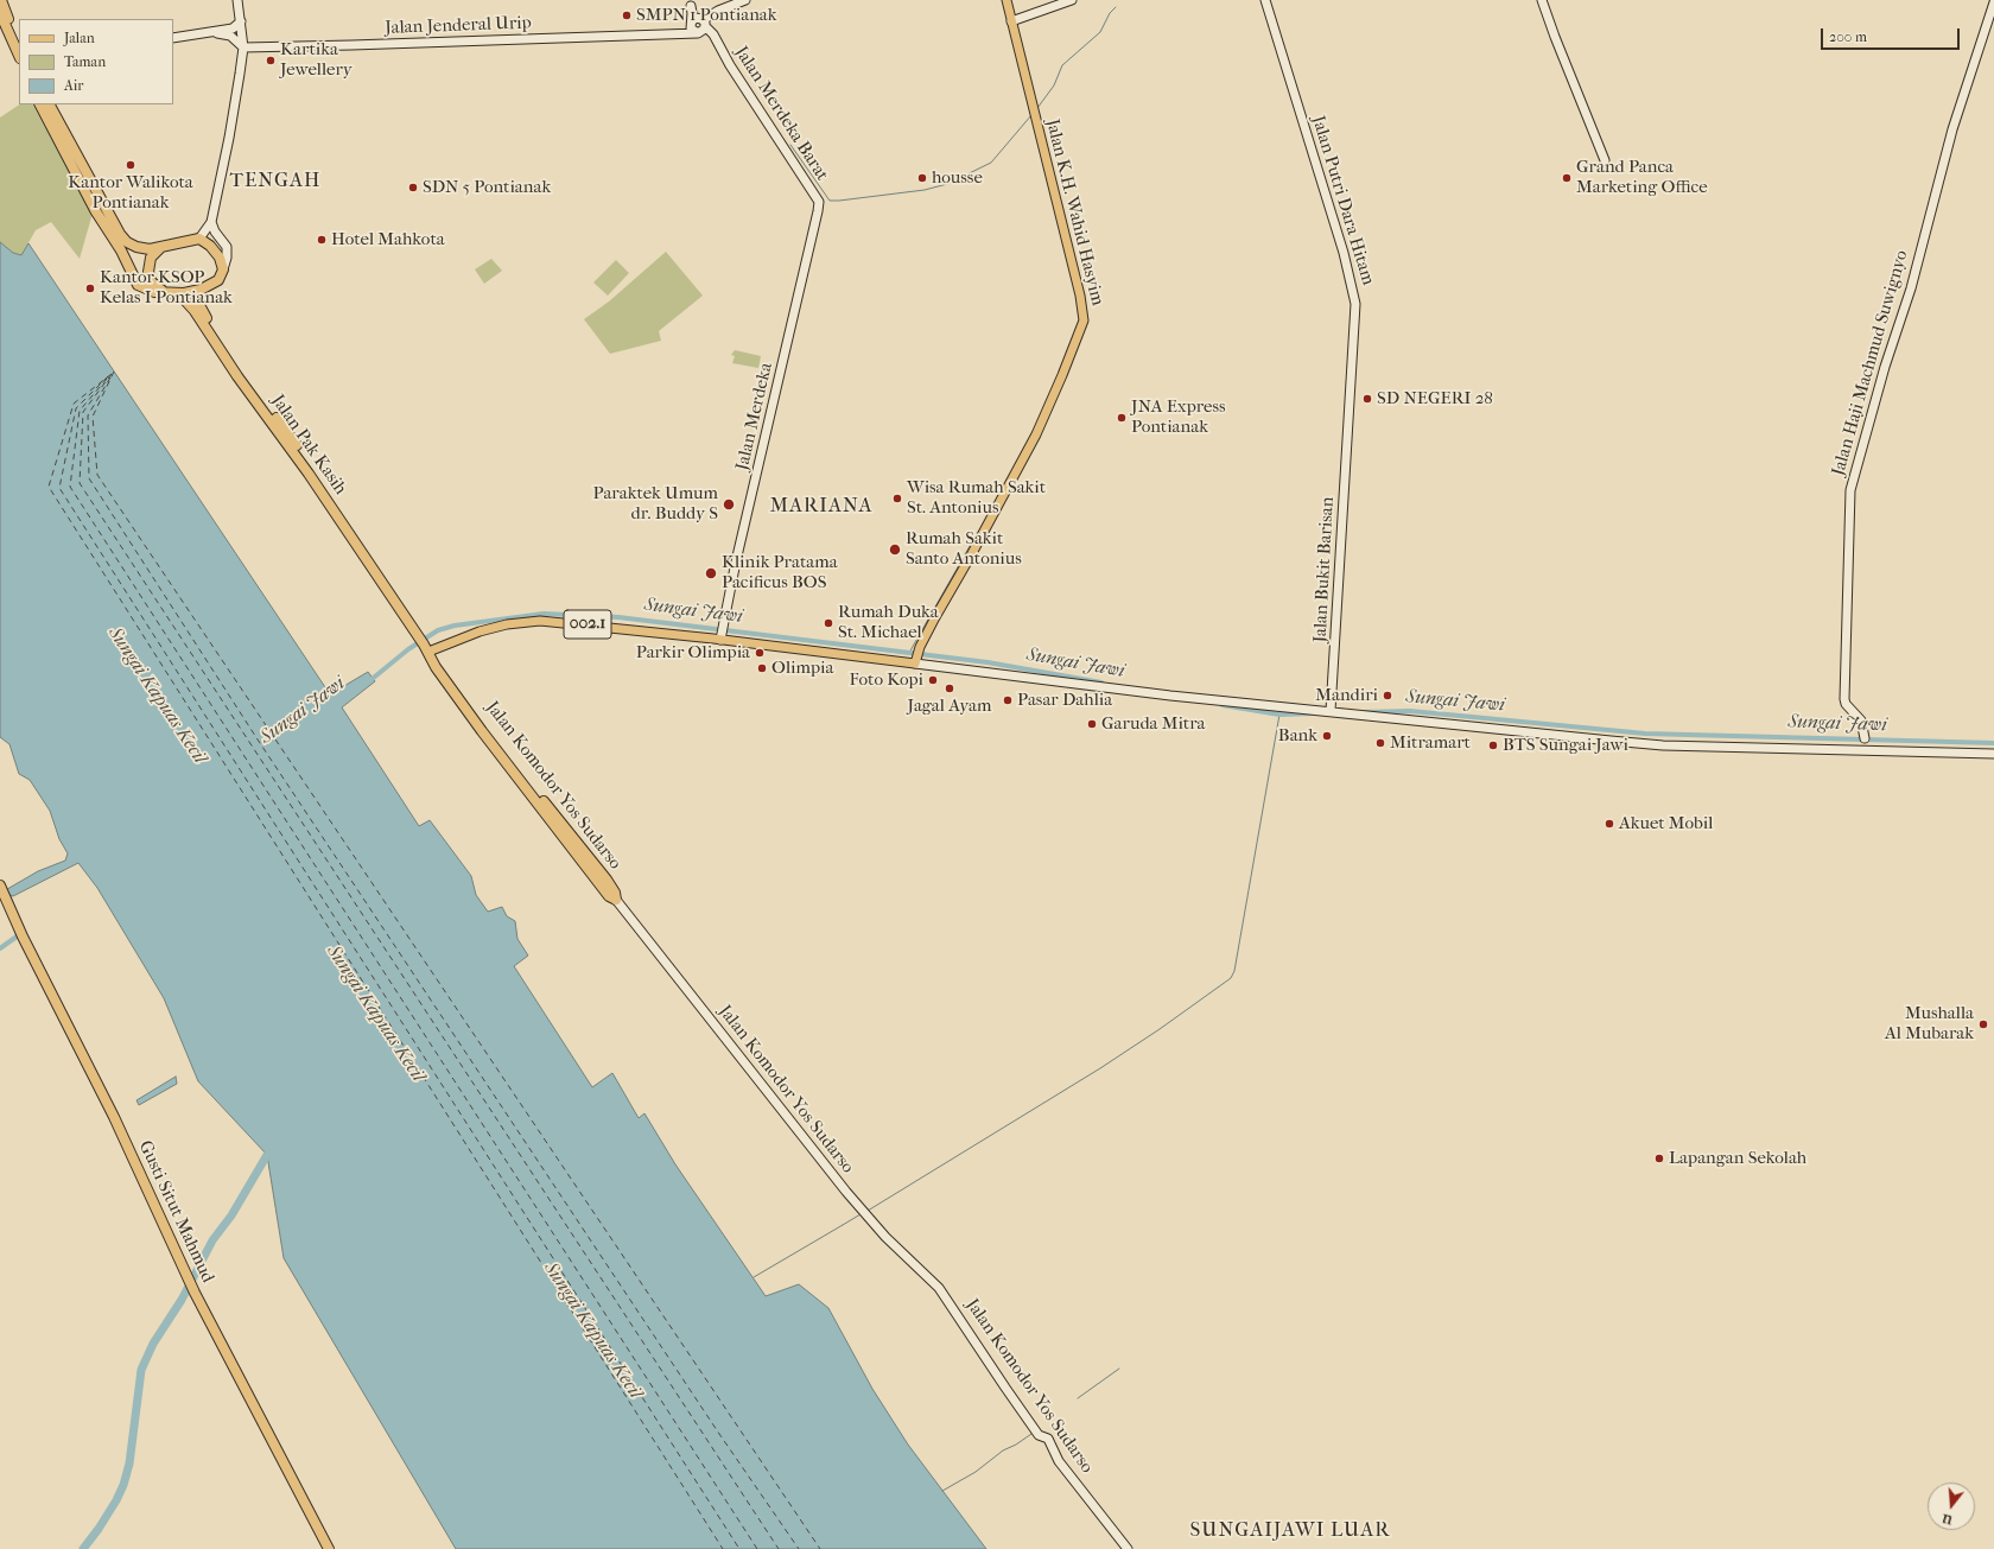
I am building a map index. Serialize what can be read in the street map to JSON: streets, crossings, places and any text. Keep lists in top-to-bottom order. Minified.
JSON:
{"streets":{"highway":["Jalan Pak Kasih","Jalan Komodor Yos Sudarso","Gusti Situt Mahmud"],"main road":["Jalan K.H. Wahid Hasyim","002.1"],"street":["Jalan Jenderal Urip","Jalan Merdeka Barat","Jalan Putri Dara Hitam","Jalan Haji Machmud Suwignyo","Jalan Merdeka","Jalan Bukit Barisan"]},"crossings":[["Jalan Jenderal Urip","Jalan Merdeka Barat"],["Jalan Merdeka Barat","Jalan Merdeka"],["Jalan Putri Dara Hitam","Jalan Bukit Barisan"],["Jalan Merdeka","002.1"],["Jalan Pak Kasih","002.1"],["Jalan Pak Kasih","Jalan Komodor Yos Sudarso"],["002.1","Jalan Komodor Yos Sudarso"]],"districts":["TENGAH","MARIANA","SUNGAIJAWI LUAR"],"water":["Sungai Jawi","Sungai Kapuas Kecil"],"places":["SMPN 1 Pontianak","Kartika Jewellery","Kantor Walikota Pontianak","housse","Grand Panca Marketing Office","SDN 5 Pontianak","Hotel Mahkota","Kantor KSOP Kelas I Pontianak","SD NEGERI 28","JNA Express Pontianak","Wisa Rumah Sakit St. Antonius","Paraktek Umum dr. Buddy S","Rumah Sakit Santo Antonius","Klinik Pratama Pacificus BOS","Rumah Duka St. Michael","Parkir Olimpia","Olimpia","Foto Kopi","Jagal Ayam","Mandiri","Pasar Dahlia","Garuda Mitra","Bank","Mitramart","BTS Sungai Jawi","Akuet Mobil","Mushalla Al Mubarak","Lapangan Sekolah"],"legend":["Jalan","Taman","Air"],"scale_bar":"200 m","north":"bottom"}
